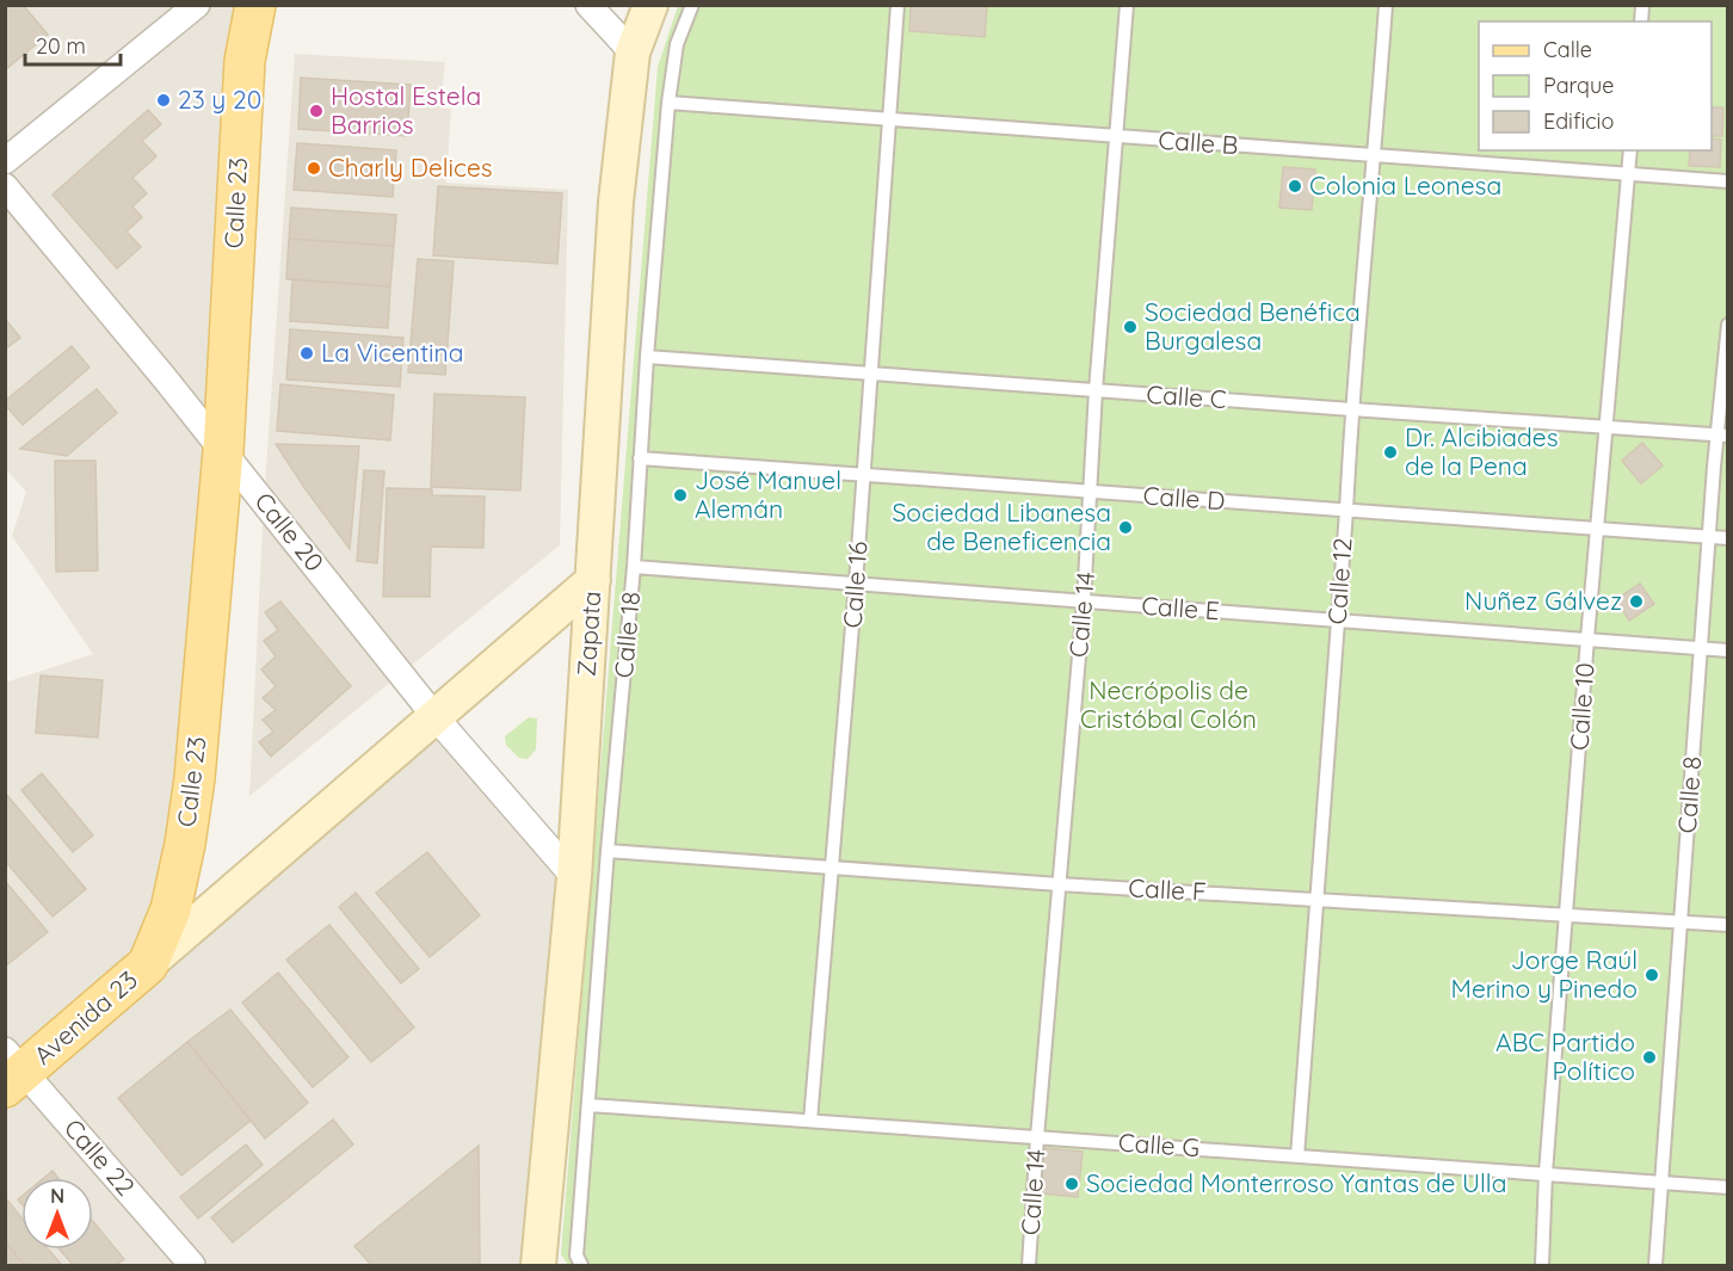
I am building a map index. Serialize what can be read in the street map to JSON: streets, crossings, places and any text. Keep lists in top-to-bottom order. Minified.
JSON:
{"streets":{"main road":["Calle 23","Zapata","Avenida 23"],"street":["Calle 20","Calle 22"],"lane":["Calle B","Calle C","Calle D","Calle 12","Calle 16","Calle E","Calle 14","Calle 18","Calle 10","Calle 8","Calle F","Calle G"]},"crossings":[["Calle B","Calle 12"],["Calle B","Calle 16"],["Calle B","Calle 14"],["Calle B","Calle 18"],["Calle B","Calle 10"],["Calle 23","Calle 20"],["Calle 23","Avenida 23"],["Calle C","Calle 12"],["Calle C","Calle 16"],["Calle C","Calle 14"],["Calle C","Calle 18"],["Calle C","Calle 10"],["Calle C","Calle 8"],["Calle D","Calle 12"],["Calle D","Calle 16"],["Calle D","Calle 14"],["Calle D","Calle 18"],["Calle D","Calle 10"],["Calle D","Calle 8"],["Calle 20","Zapata"],["Calle 12","Calle E"],["Calle 12","Calle F"],["Calle 12","Calle G"],["Calle 16","Calle E"],["Calle 16","Calle F"],["Calle 16","Calle G"],["Calle E","Calle 14"],["Calle E","Calle 18"],["Calle E","Calle 10"],["Calle E","Calle 8"],["Calle 14","Calle F"],["Calle 14","Calle G"],["Calle 18","Calle F"],["Calle 18","Calle G"],["Calle 10","Calle F"],["Calle 10","Calle G"],["Calle 8","Calle F"],["Calle 8","Calle G"],["Avenida 23","Calle 22"]],"parks":["Necrópolis de Cristóbal Colón"],"places":["23 y 20","Hostal Estela Barrios","Charly Delices","Colonia Leonesa","Sociedad Benéfica Burgalesa","La Vicentina","Dr. Alcibiades de la Pena","José Manuel Alemán","Sociedad Libanesa de Beneficencia","Nuñez Gálvez","Jorge Raúl Merino y Pinedo","ABC Partido Político","Sociedad Monterroso Yantas de Ulla"],"legend":["Calle","Parque","Edificio"],"scale_bar":"20 m","north":"top"}
